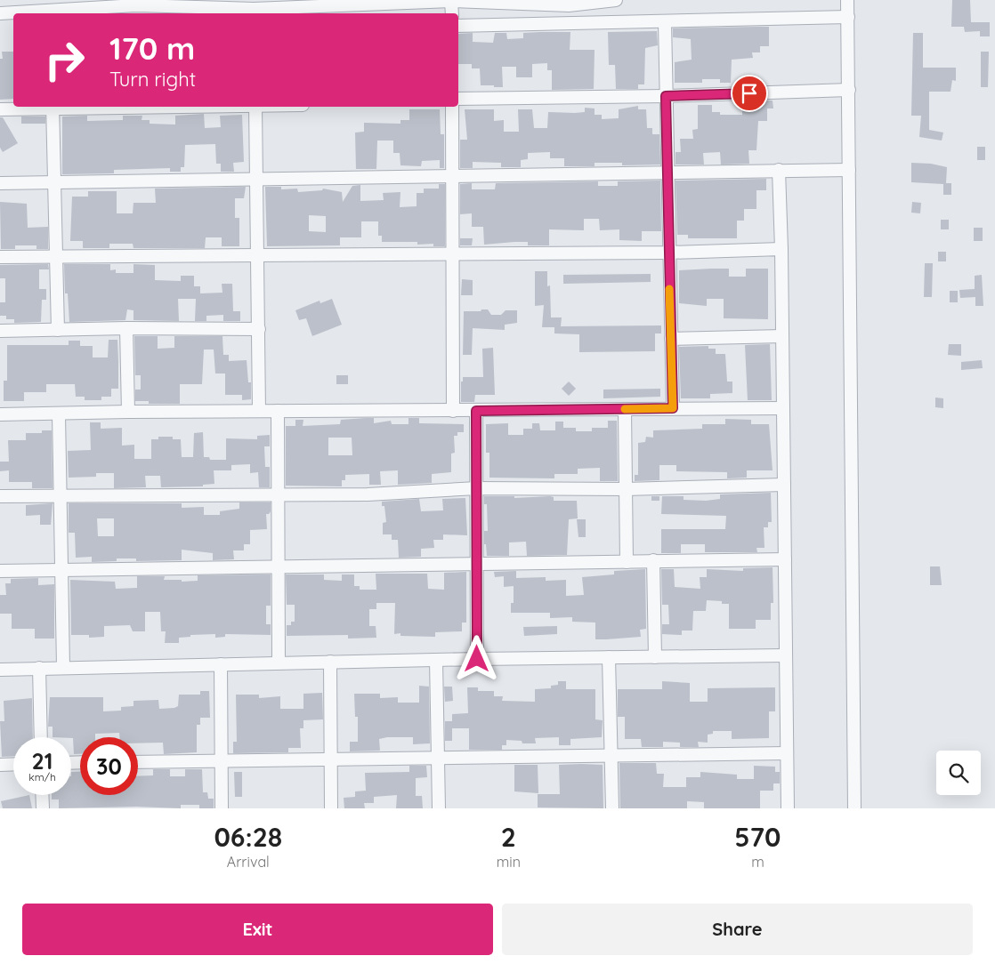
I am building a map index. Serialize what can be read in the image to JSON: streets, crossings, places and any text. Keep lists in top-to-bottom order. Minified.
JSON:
{"page":{"turn":["170 m","Turn right"],"speed":"21 km/h","limit":"30","eta":["06:28","Arrival","2","min","570","m"],"buttons":["Exit","Share"]}}
